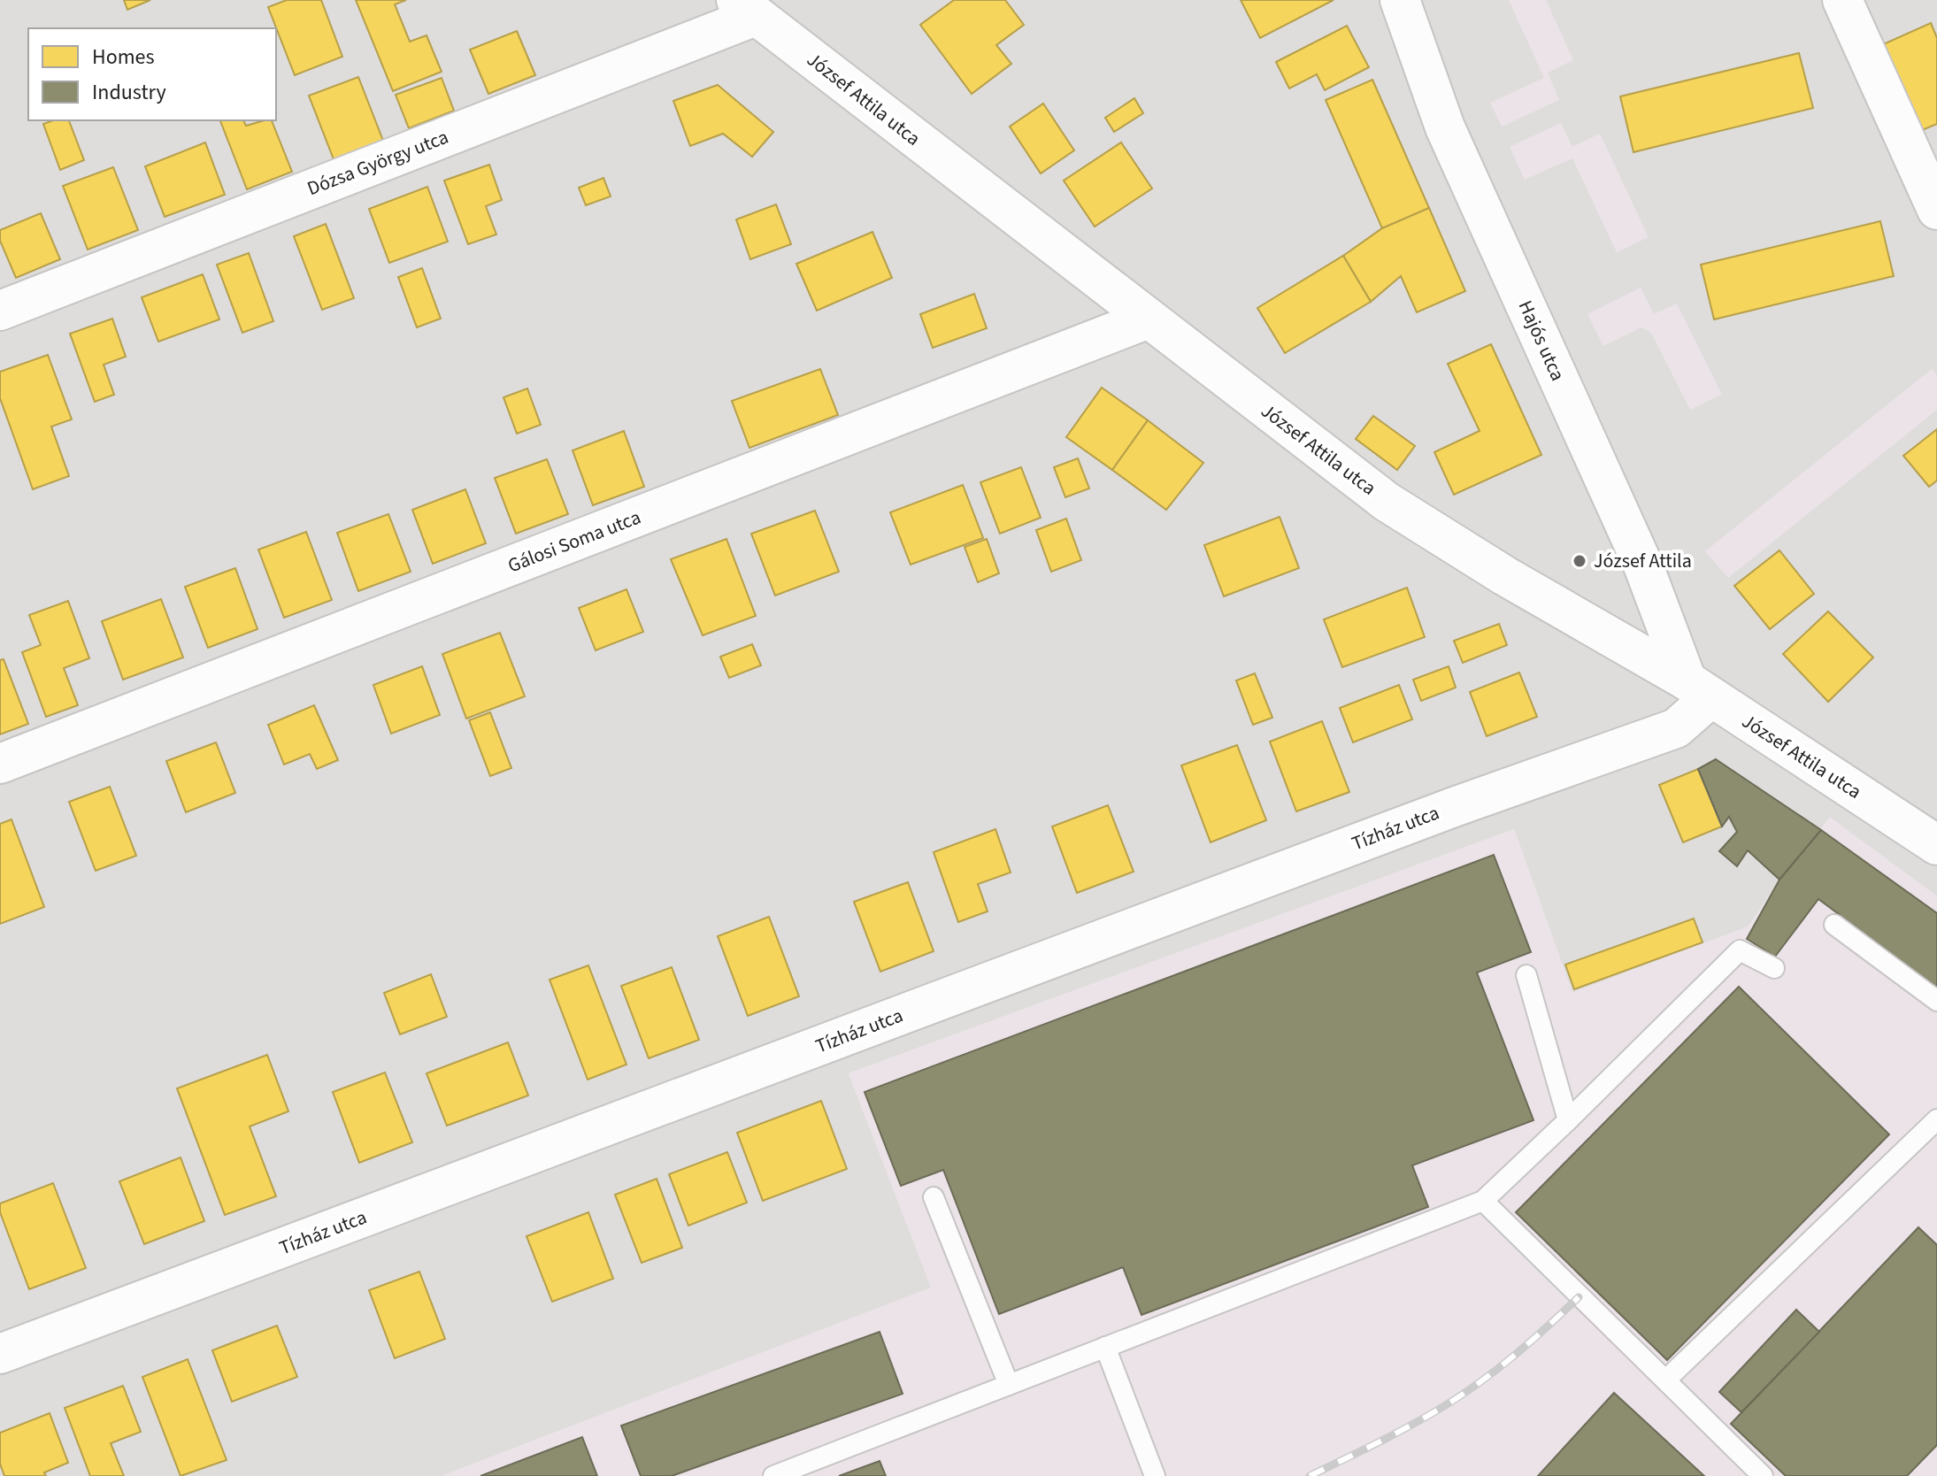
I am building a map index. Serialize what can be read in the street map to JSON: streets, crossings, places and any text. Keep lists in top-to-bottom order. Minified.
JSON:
{"streets":{"street":["József Attila utca","Dózsa György utca","Hajós utca","Gálosi Soma utca","Tízház utca"]},"crossings":[["József Attila utca","Dózsa György utca"],["József Attila utca","Hajós utca"],["József Attila utca","Gálosi Soma utca"],["József Attila utca","Tízház utca"],["Hajós utca","Tízház utca"]],"places":["József Attila"],"legend":["Homes","Industry"]}
